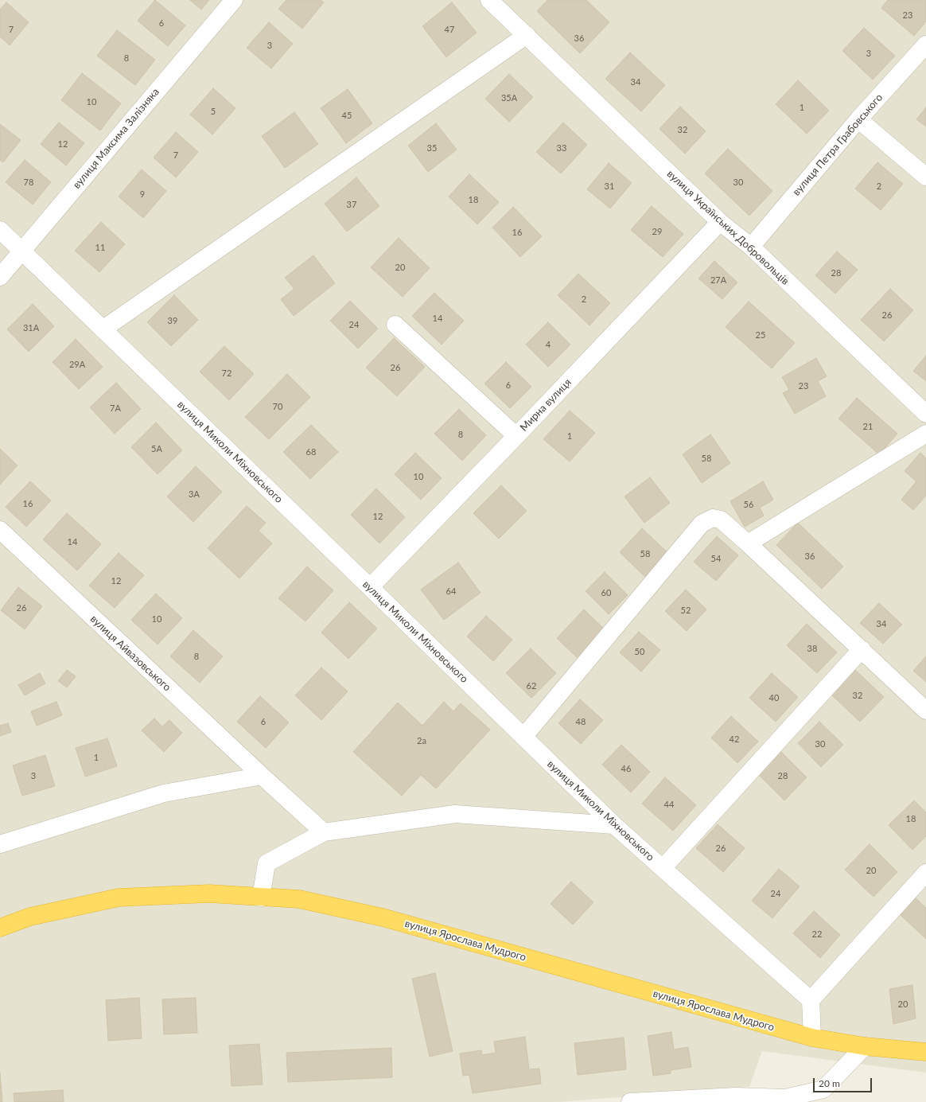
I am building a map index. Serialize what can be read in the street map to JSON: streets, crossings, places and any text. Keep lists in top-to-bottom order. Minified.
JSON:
{"streets":{"highway":["вулиця Ярослава Мудрого"],"street":["вулиця Максима Залізняка","вулиця Петра Грабовського","вулиця Українських Добровольців","Мирна вулиця","вулиця Миколи Міхновського","вулиця Айвазовського"]},"crossings":[["вулиця Максима Залізняка","вулиця Миколи Міхновського"],["вулиця Петра Грабовського","вулиця Українських Добровольців"],["вулиця Українських Добровольців","Мирна вулиця"],["Мирна вулиця","вулиця Миколи Міхновського"]],"house_numbers":["23","6","7","47","36","3","3","8","34","35А","10","1","5","45","32","12","35","33","7","78","30","31","2","9","18","37","29","16","11","20","28","27А","2","26","14","39","24","31А","25","4","29А","26","72","6","23","70","7А","21","8","1","5А","68","58","10","3А","16","56","12","14","58","36","54","12","64","60","26","52","10","34","38","50","8","62","32","40","6","48","42","2а","30","1","46","3","28","44","18","26","20","24","22","20"],"scale_bar":"20 m"}
